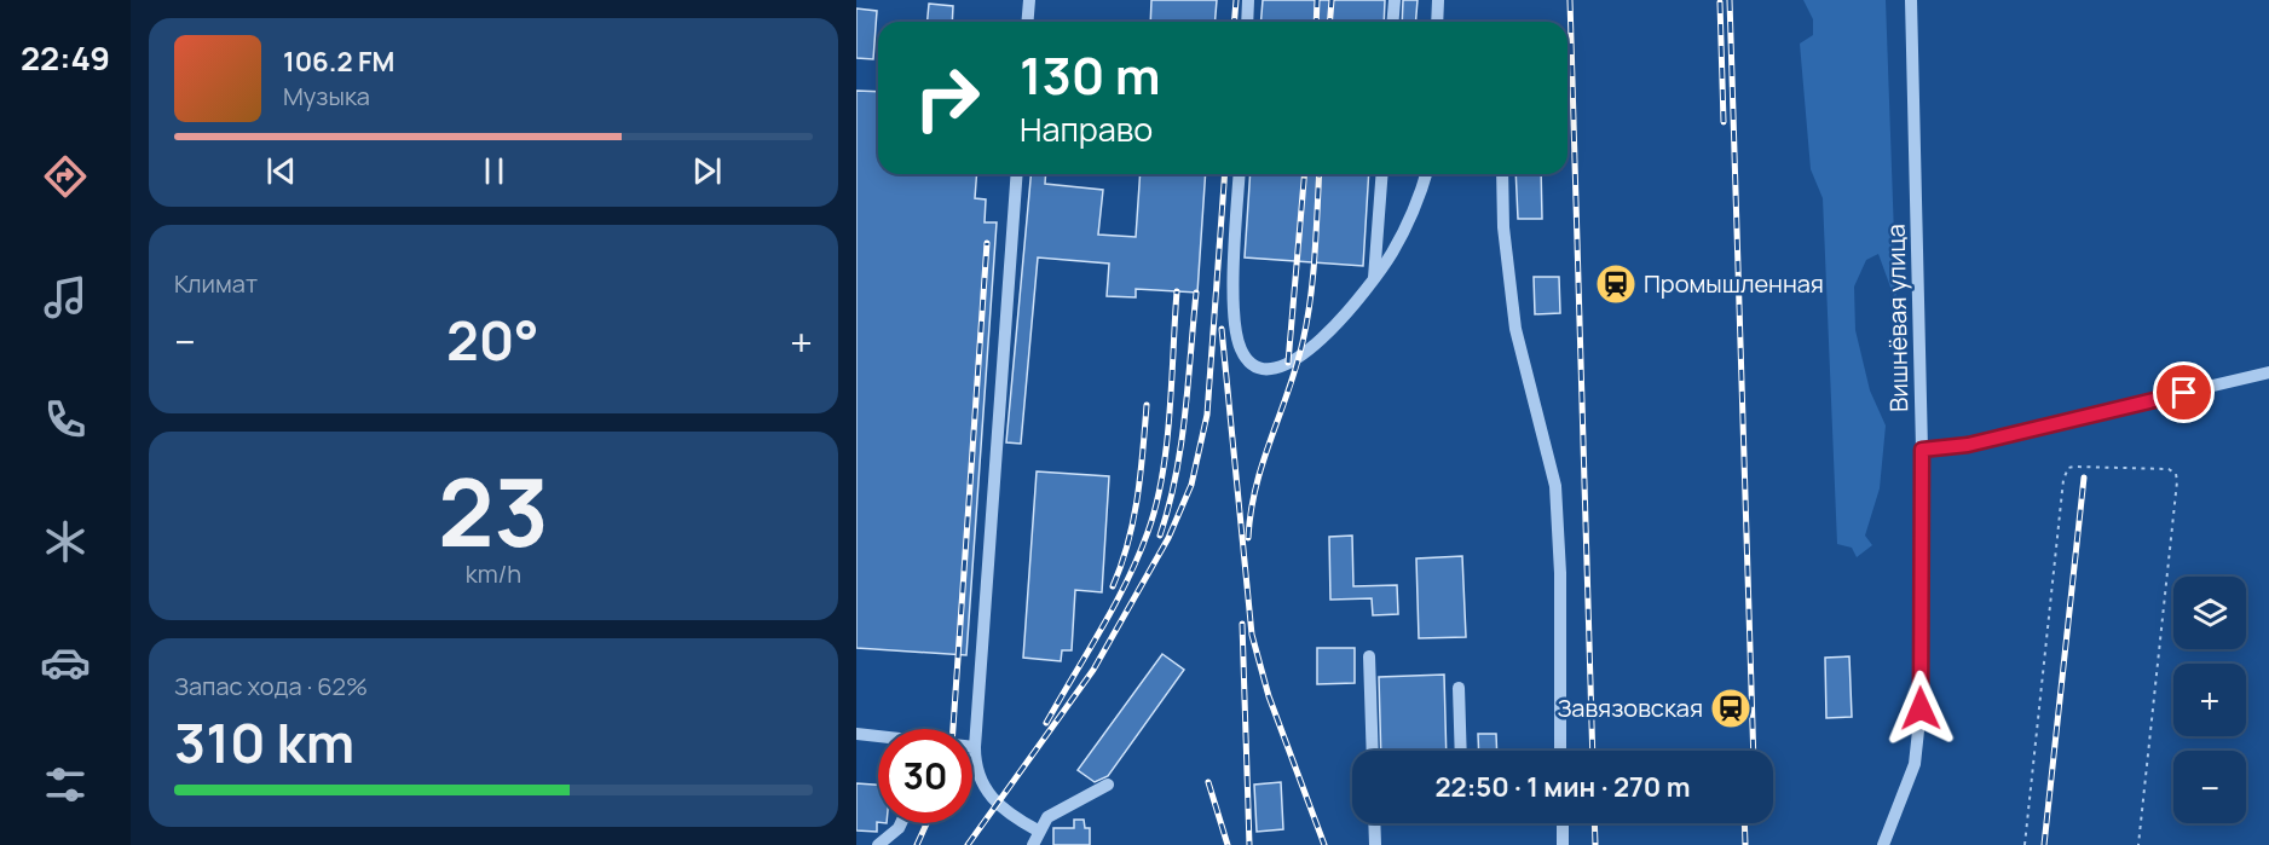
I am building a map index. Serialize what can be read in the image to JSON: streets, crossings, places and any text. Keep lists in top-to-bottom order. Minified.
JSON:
{"streets":{"street":["Вишнёвая улица"]},"places":{"station":["Промышленная","Завязовская"]},"page":{"tabs":"22:49","turn":["130 m","Направо"],"song":["106.2 FM","Музыка"],"tile":["Климат",["23","km/h"],["Запас хода · 62%","310 km"]],"heat":["−","20°","+"],"map_buttons":["+","−"],"limit":"30","trip":"22:50 · 1 мин · 270 m"}}
